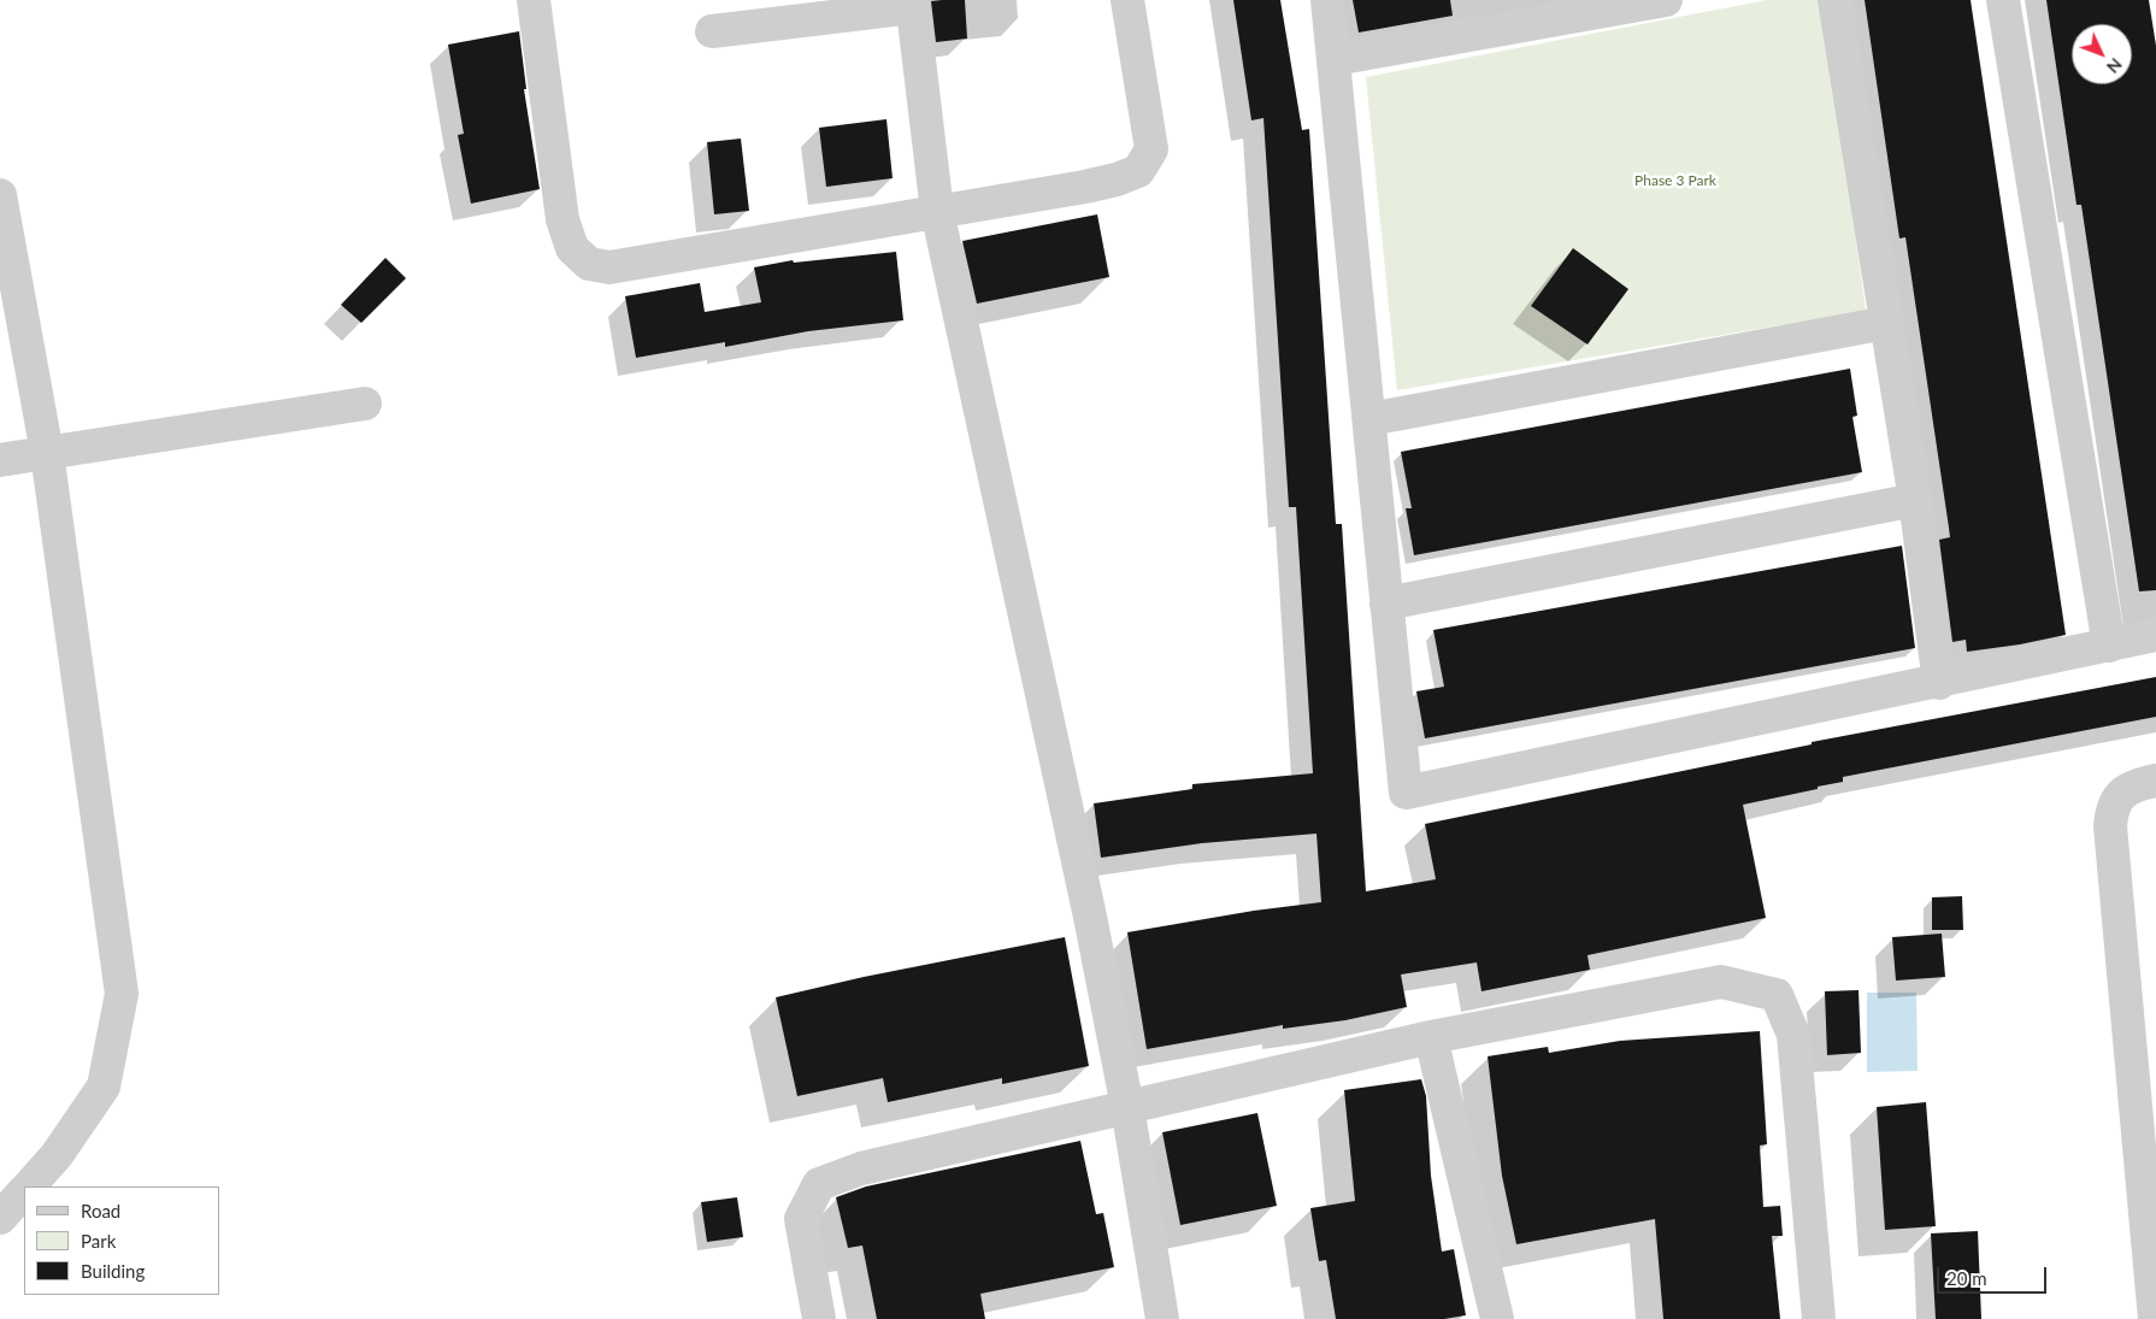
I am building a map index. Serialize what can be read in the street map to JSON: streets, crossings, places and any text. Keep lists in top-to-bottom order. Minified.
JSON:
{"parks":["Phase 3 Park"],"legend":["Road","Park","Building"],"scale_bar":"20 m","north":"bottom right"}
